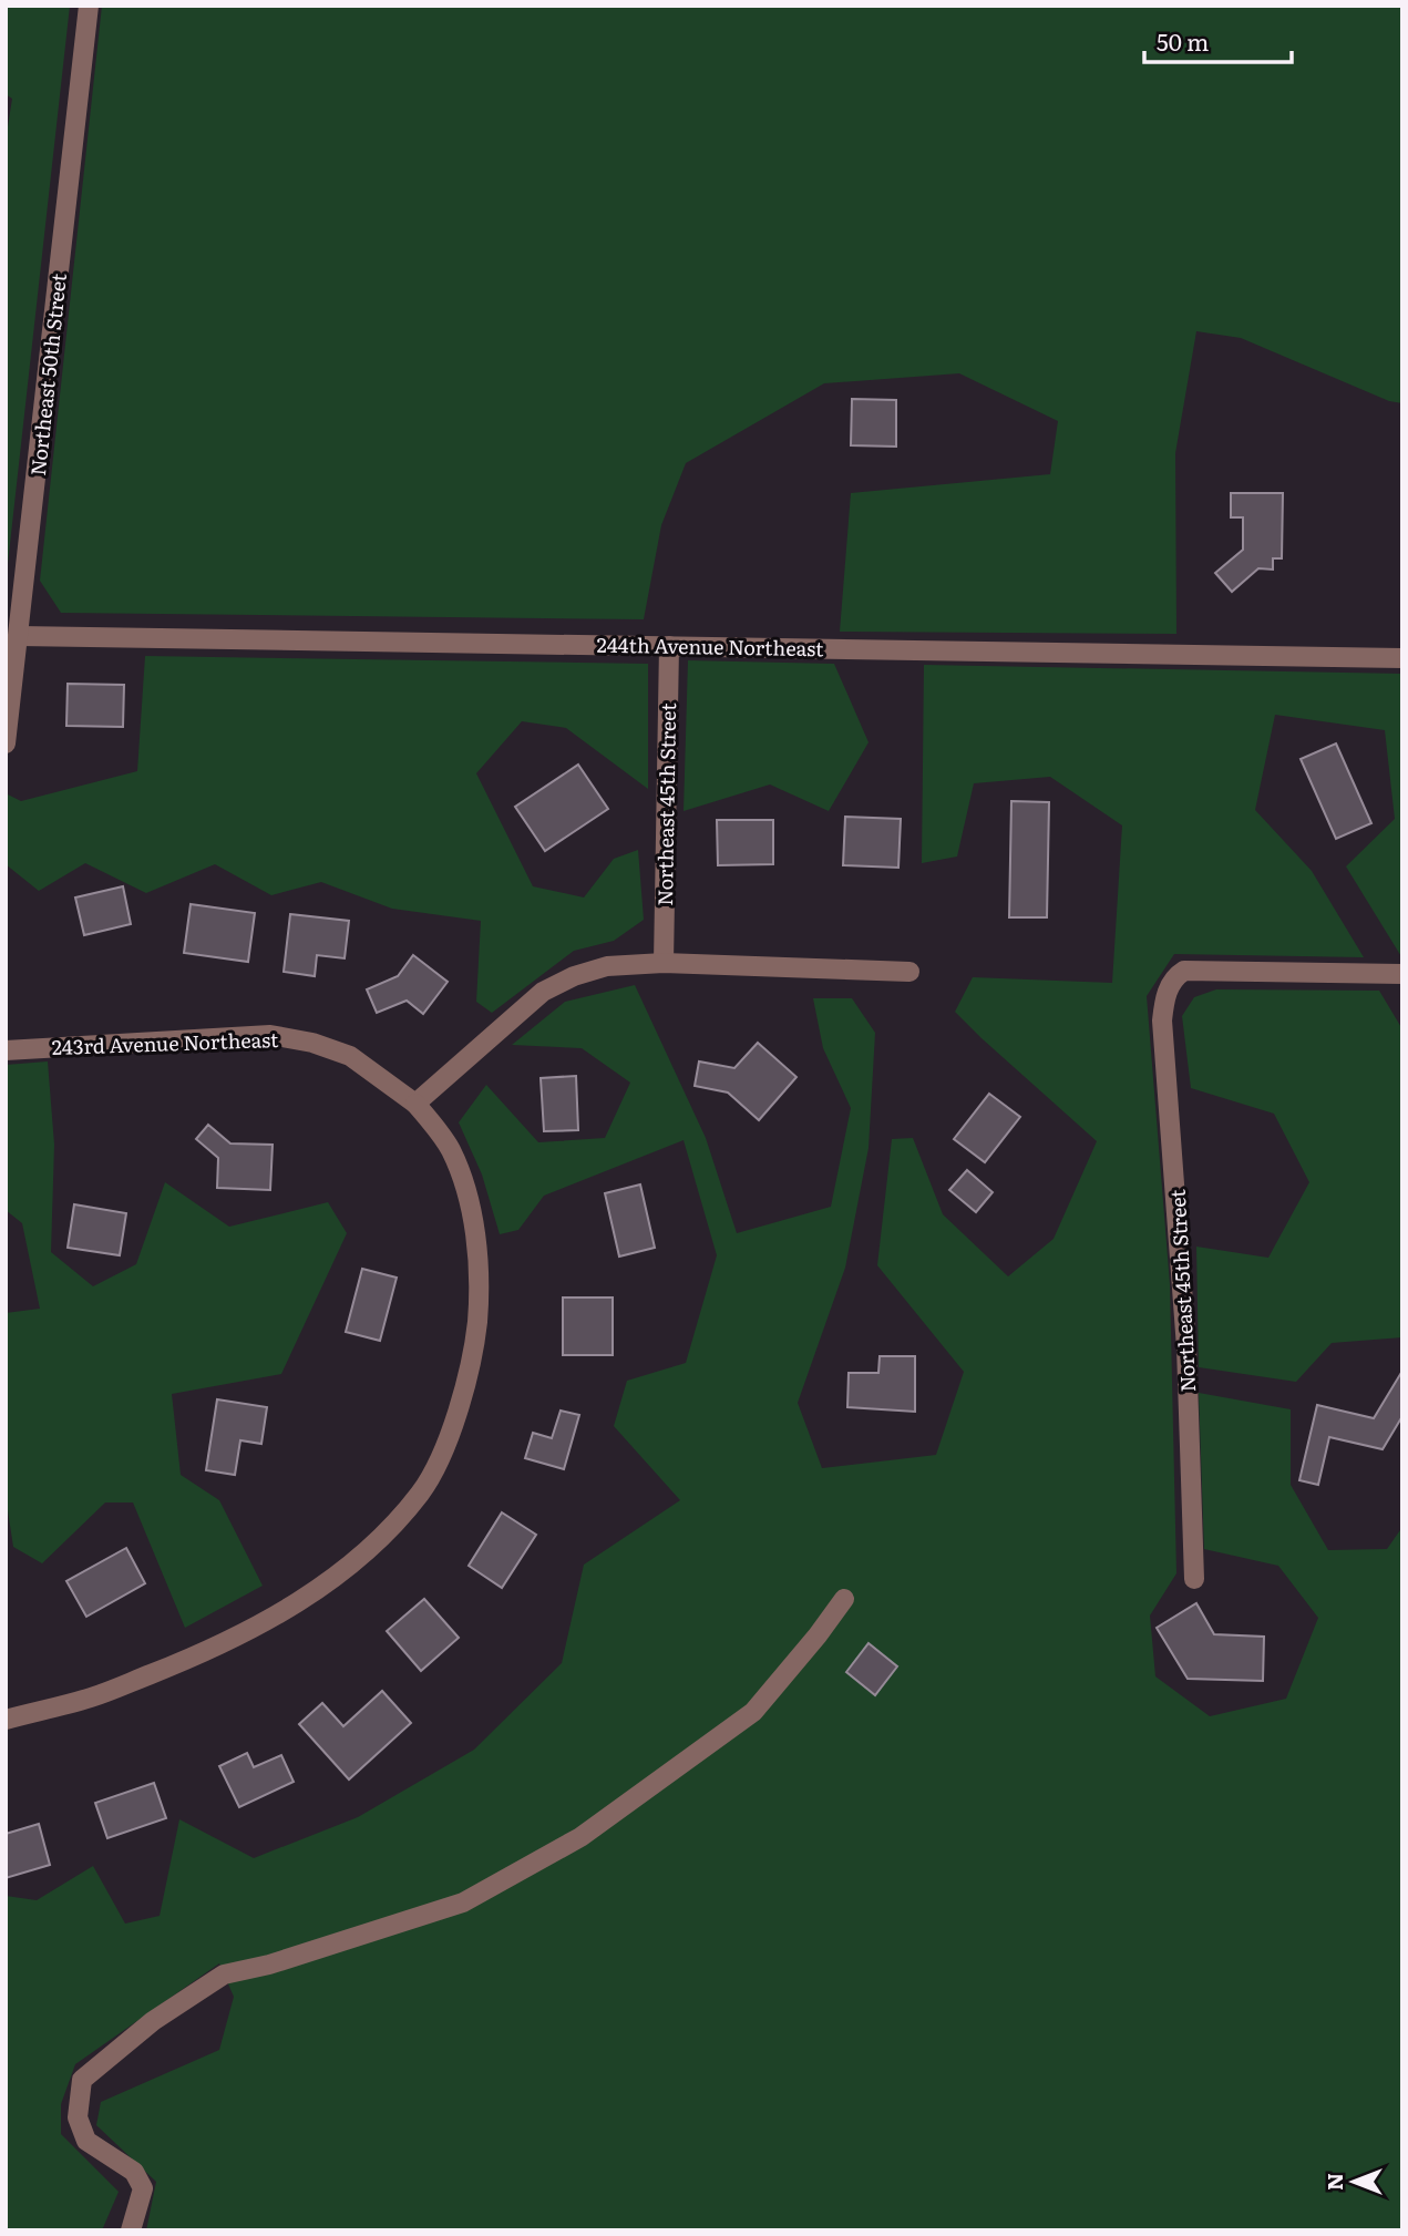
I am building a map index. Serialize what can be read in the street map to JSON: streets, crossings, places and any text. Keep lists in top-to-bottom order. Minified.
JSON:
{"streets":{"street":["Northeast 50th Street","244th Avenue Northeast","Northeast 45th Street","243rd Avenue Northeast"]},"crossings":[["Northeast 50th Street","244th Avenue Northeast"],["244th Avenue Northeast","Northeast 45th Street"]],"scale_bar":"50 m","north":"left"}
